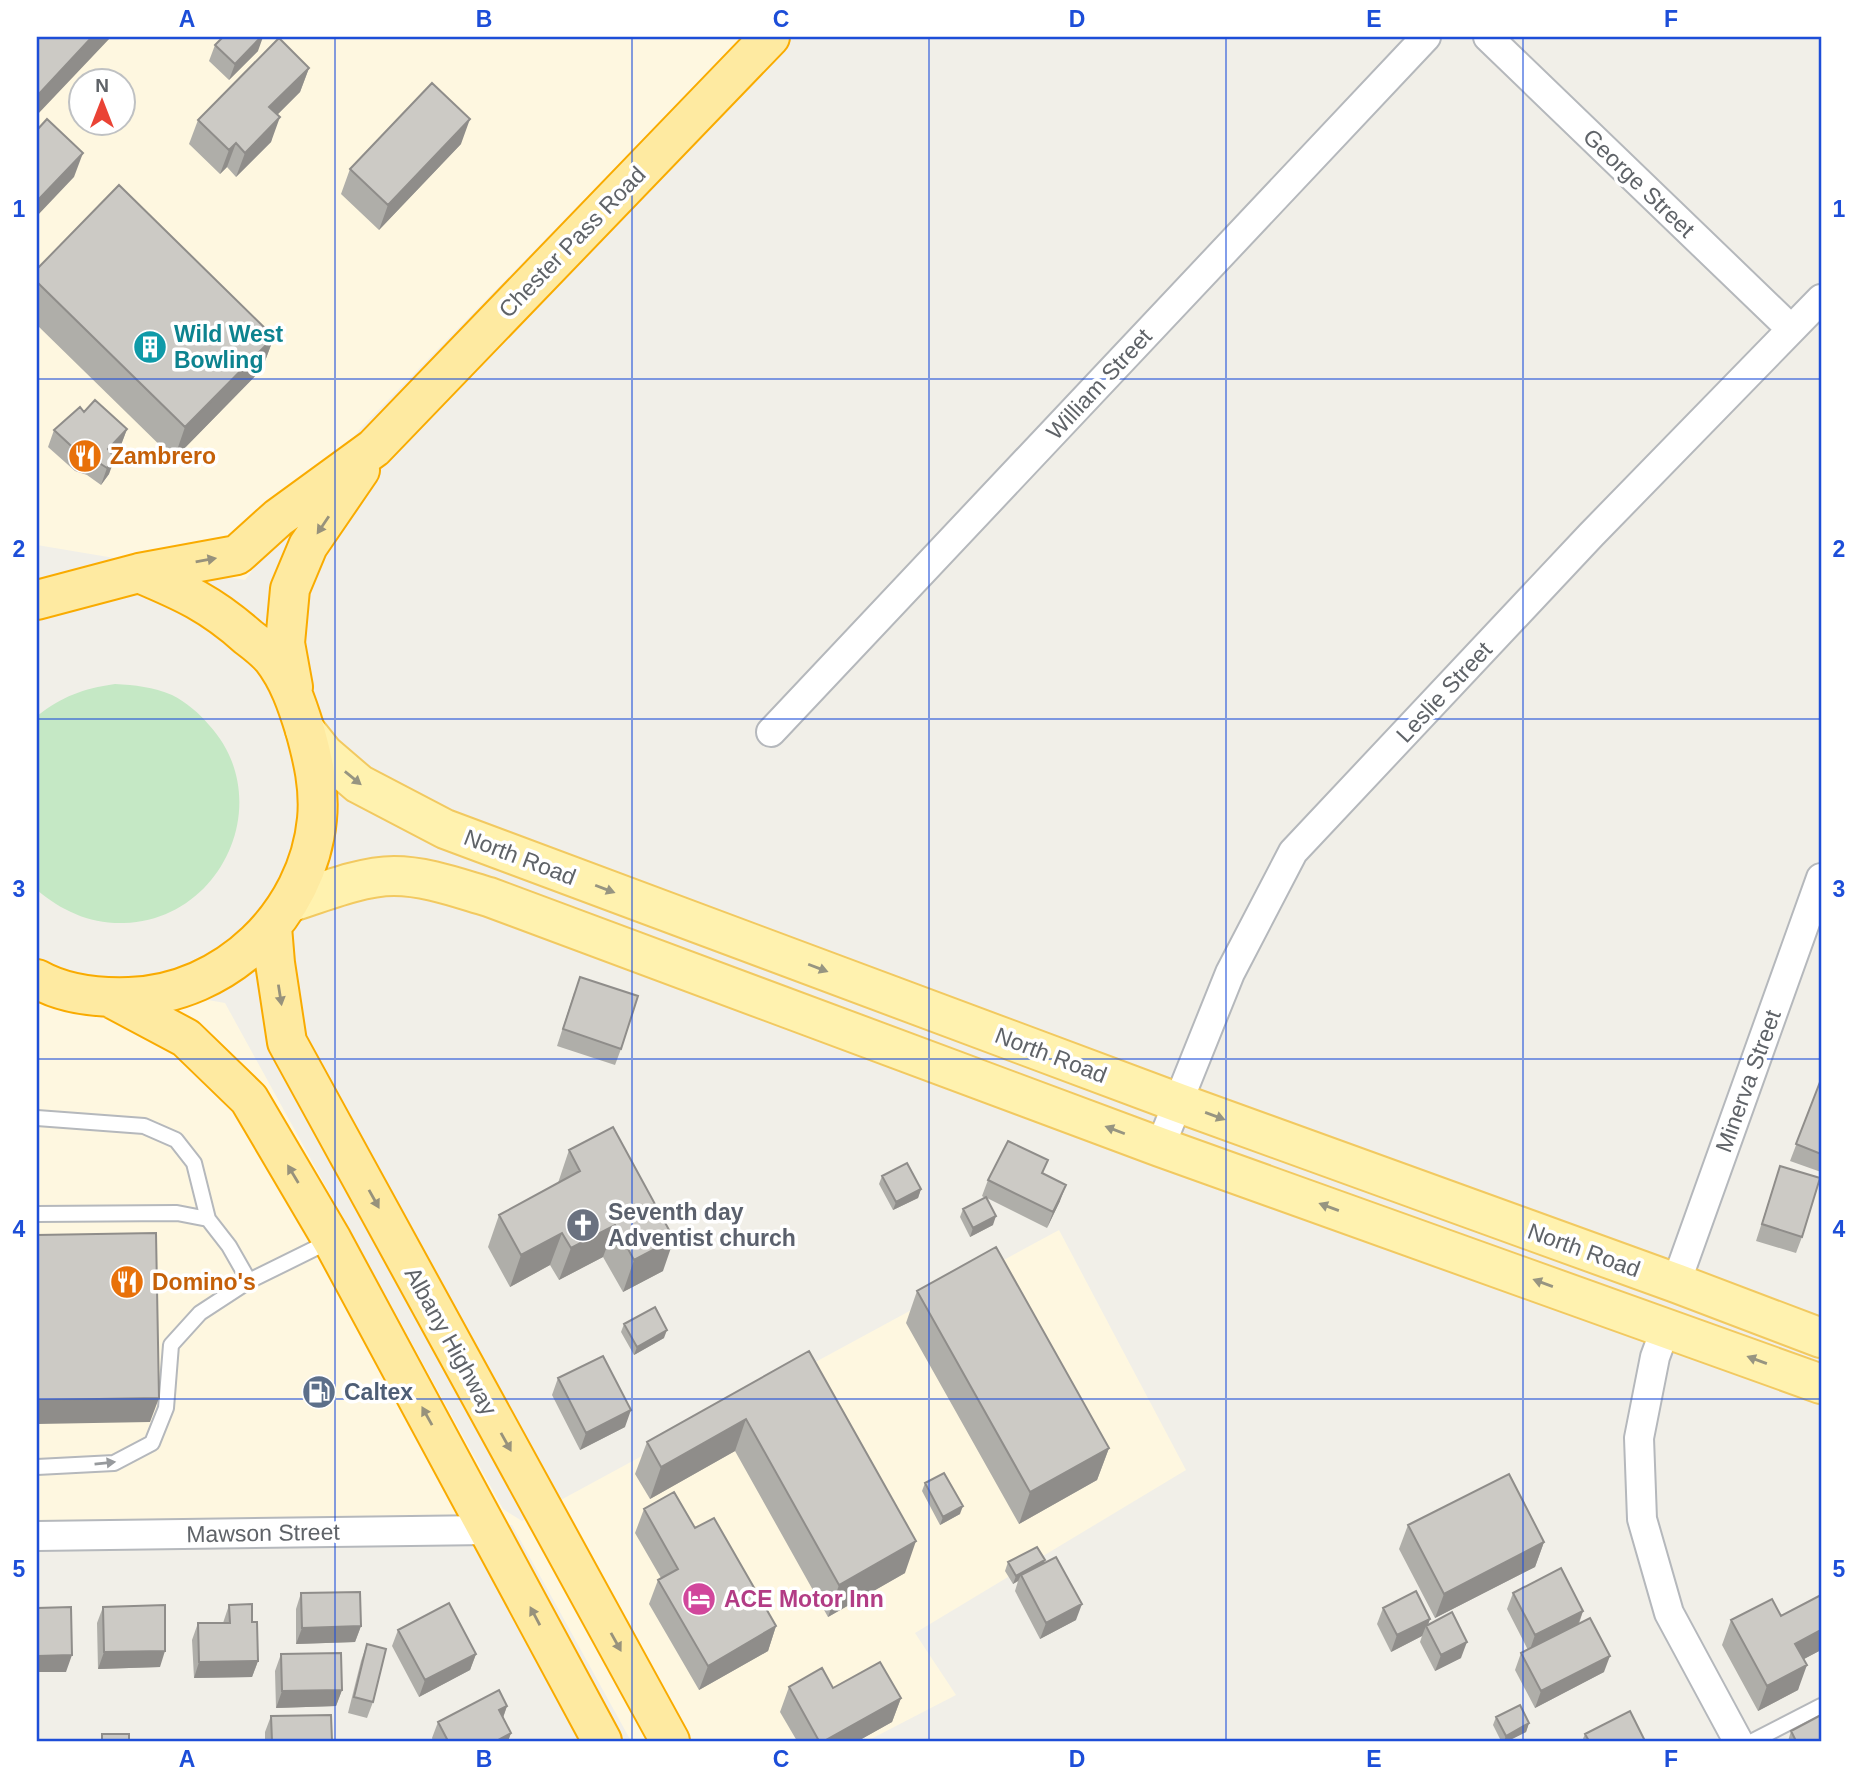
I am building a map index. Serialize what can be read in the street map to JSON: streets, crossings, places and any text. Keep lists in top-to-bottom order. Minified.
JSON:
{"streets":{"highway":["Chester Pass Road","Albany Highway"],"main road":["North Road"],"street":["George Street","William Street","Leslie Street","Minerva Street","Mawson Street"]},"crossings":[["George Street","Leslie Street"],["Leslie Street","North Road"],["North Road","Minerva Street"],["North Road","Albany Highway"]],"places":{"building":["Wild West Bowling"],"restaurant":["Zambrero","Domino's"],"church":["Seventh day Adventist church"],"fuel station":["Caltex"],"hotel":["ACE Motor Inn"]},"north":"top","grid":{"columns":["A","B","C","D","E","F"],"rows":["1","2","3","4","5"]}}
